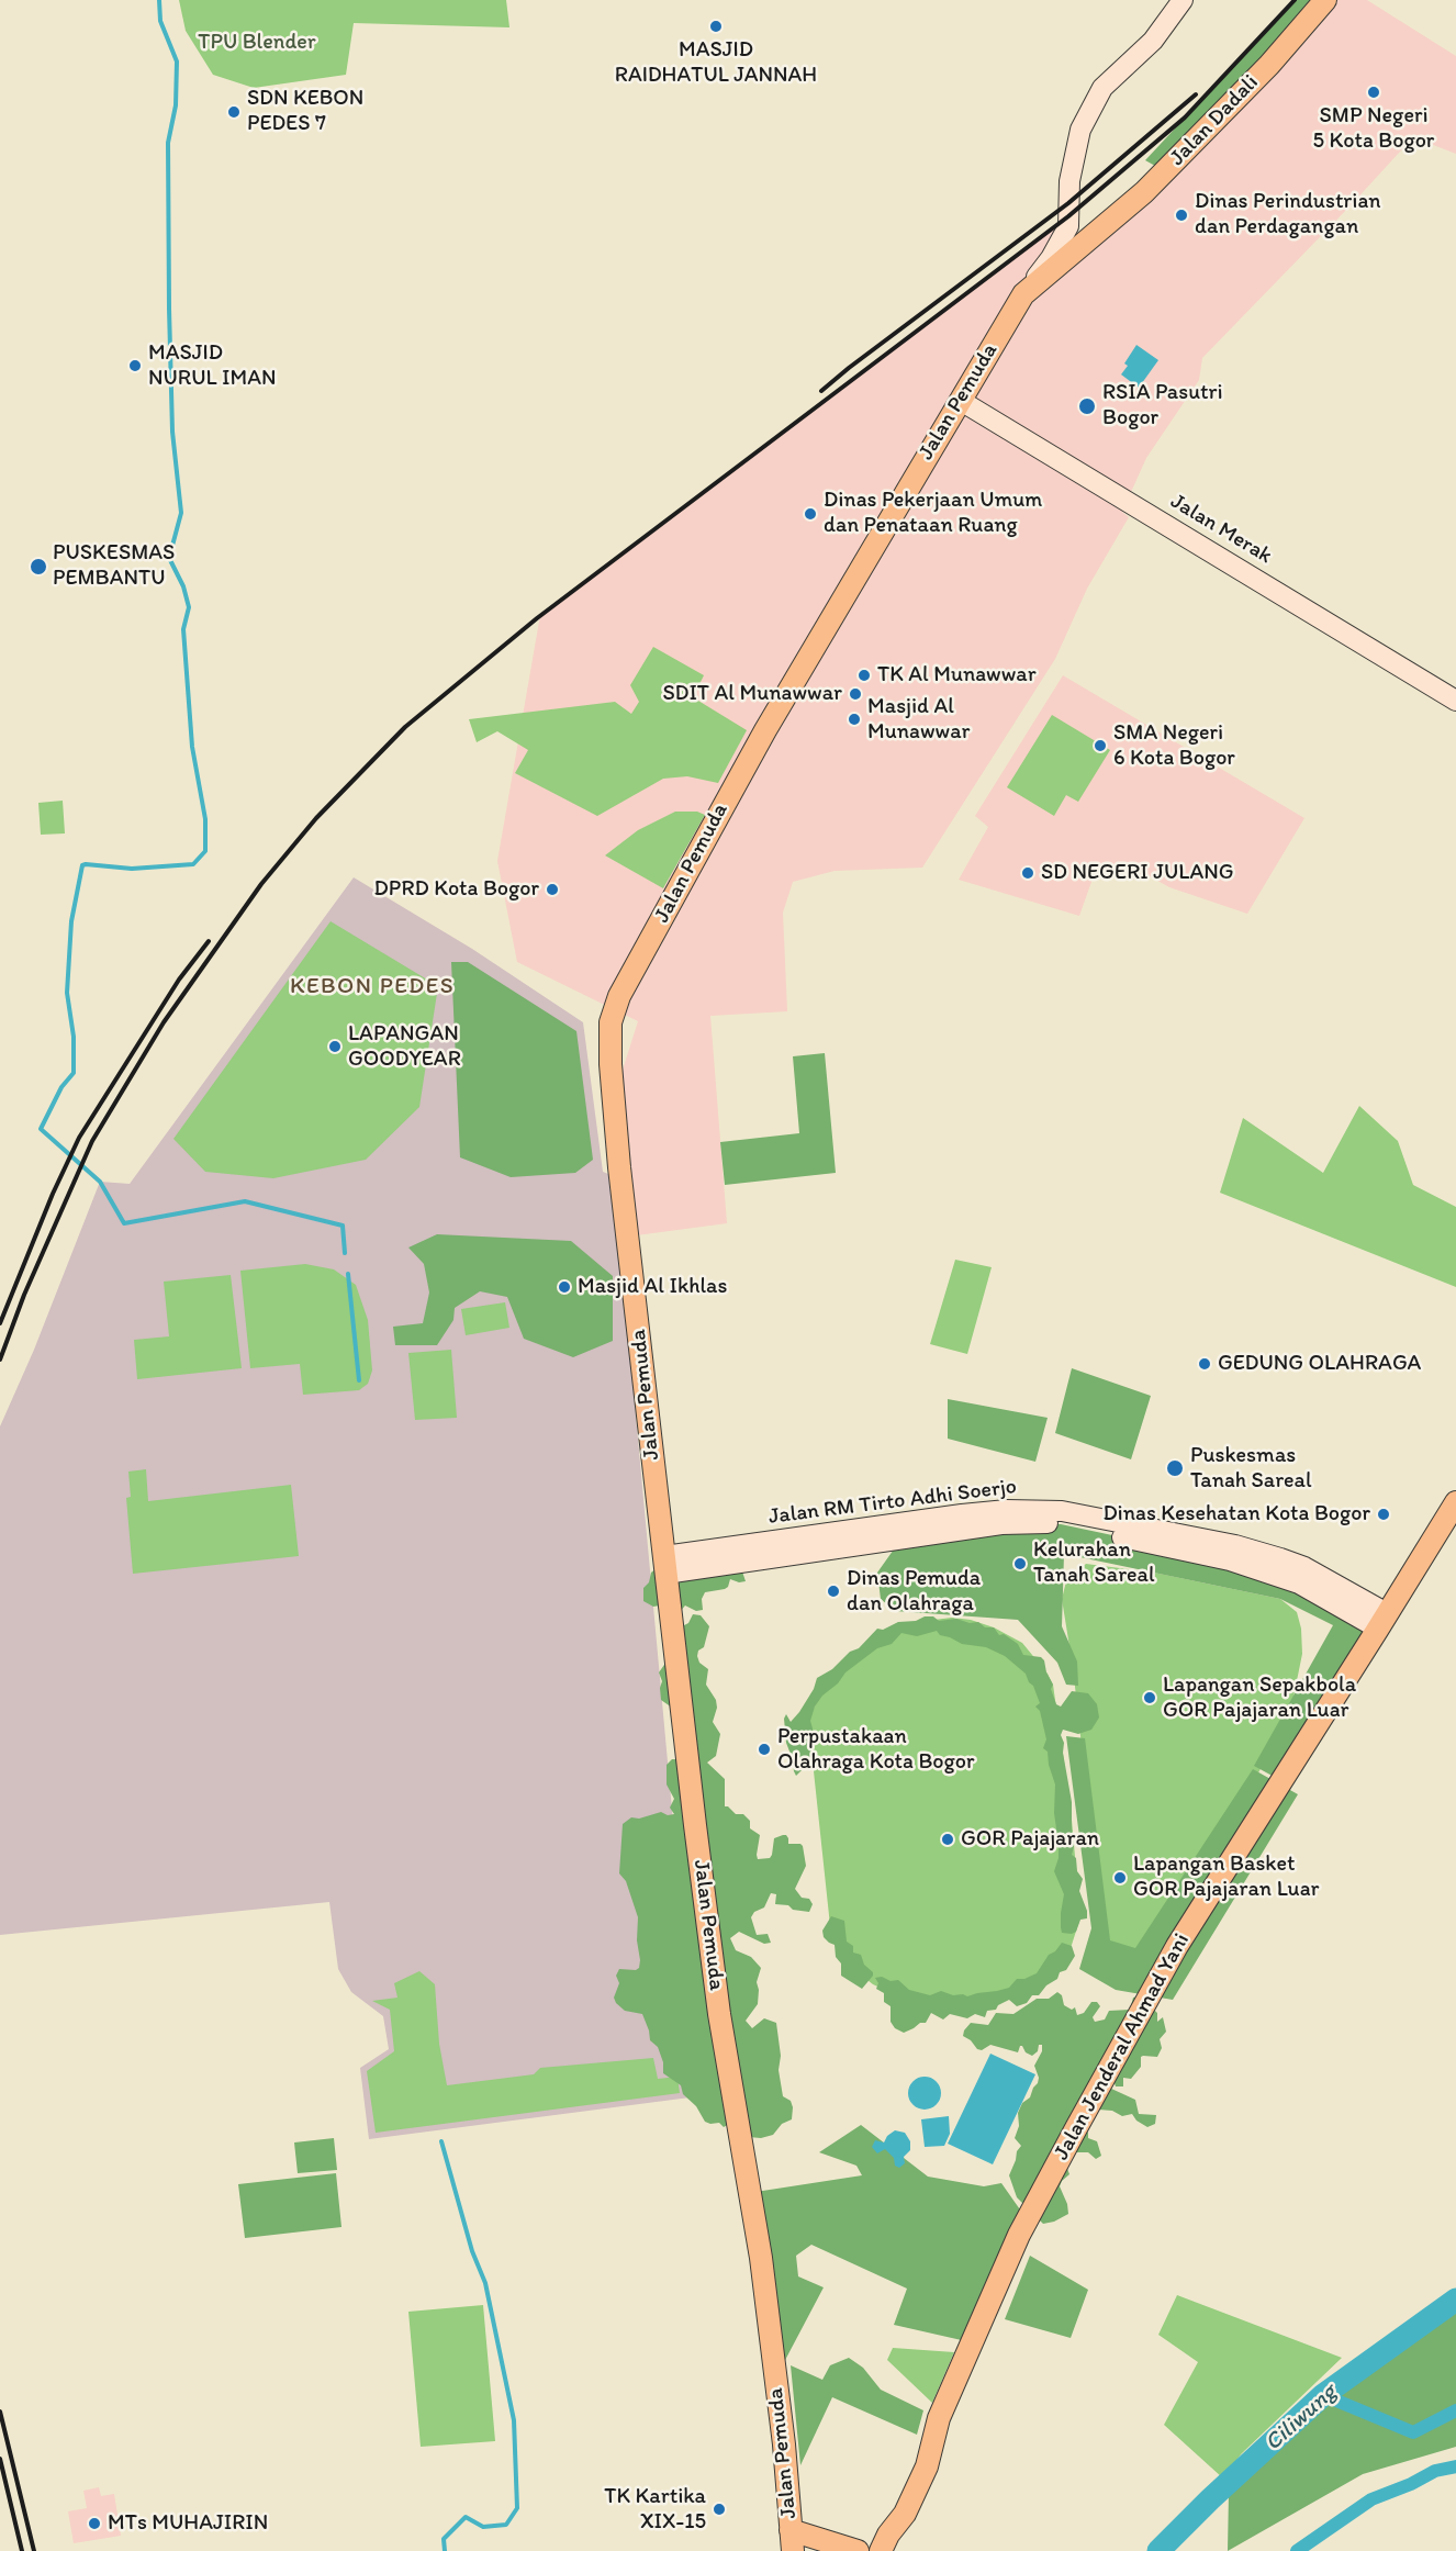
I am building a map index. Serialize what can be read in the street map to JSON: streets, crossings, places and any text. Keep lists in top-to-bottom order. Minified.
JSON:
{"streets":{"main road":["Jalan Dadali","Jalan Pemuda","Jalan Jenderal Ahmad Yani"],"street":["Jalan Merak","Jalan RM Tirto Adhi Soerjo"]},"crossings":[["Jalan Dadali","Jalan Pemuda"],["Jalan Pemuda","Jalan Merak"],["Jalan Pemuda","Jalan RM Tirto Adhi Soerjo"],["Jalan RM Tirto Adhi Soerjo","Jalan Jenderal Ahmad Yani"]],"districts":["KEBON PEDES"],"water":["Ciliwung"],"parks":["TPU Blender"],"places":["MASJID RAIDHATUL JANNAH","SMP Negeri 5 Kota Bogor","SDN KEBON PEDES 7","Dinas Perindustrian dan Perdagangan","MASJID NURUL IMAN","RSIA Pasutri Bogor","Dinas Pekerjaan Umum dan Penataan Ruang","PUSKESMAS PEMBANTU","TK Al Munawwar","SDIT Al Munawwar","Masjid Al Munawwar","SMA Negeri 6 Kota Bogor","SD NEGERI JULANG","DPRD Kota Bogor","LAPANGAN GOODYEAR","Masjid Al Ikhlas","GEDUNG OLAHRAGA","Puskesmas Tanah Sareal","Dinas Kesehatan Kota Bogor","Kelurahan Tanah Sareal","Dinas Pemuda dan Olahraga","Lapangan Sepakbola GOR Pajajaran Luar","Perpustakaan Olahraga Kota Bogor","GOR Pajajaran","Lapangan Basket GOR Pajajaran Luar","TK Kartika XIX-15","MTs MUHAJIRIN"]}
